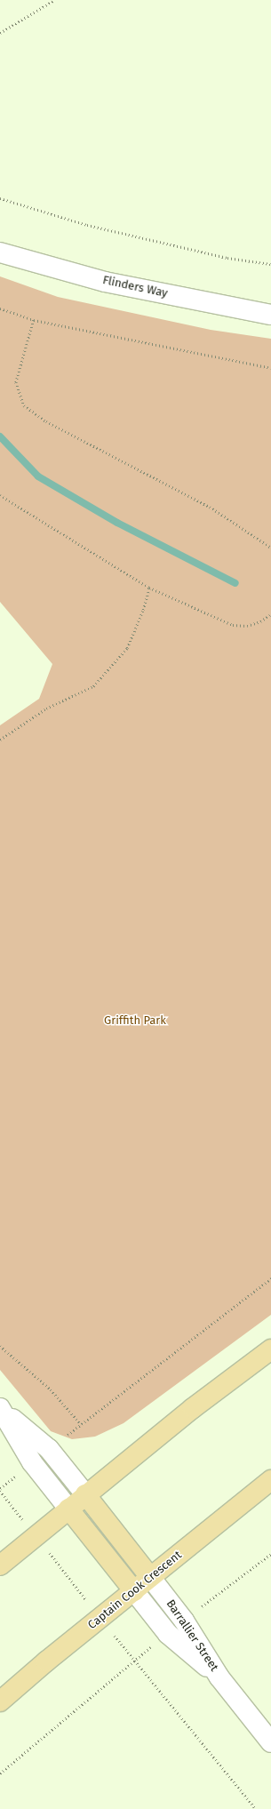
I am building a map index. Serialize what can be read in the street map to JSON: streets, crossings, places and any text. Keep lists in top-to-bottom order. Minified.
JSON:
{"streets":{"main road":["Captain Cook Crescent"],"street":["Flinders Way","Barrallier Street"]},"crossings":[["Captain Cook Crescent","Barrallier Street"]],"parks":["Griffith Park"]}
